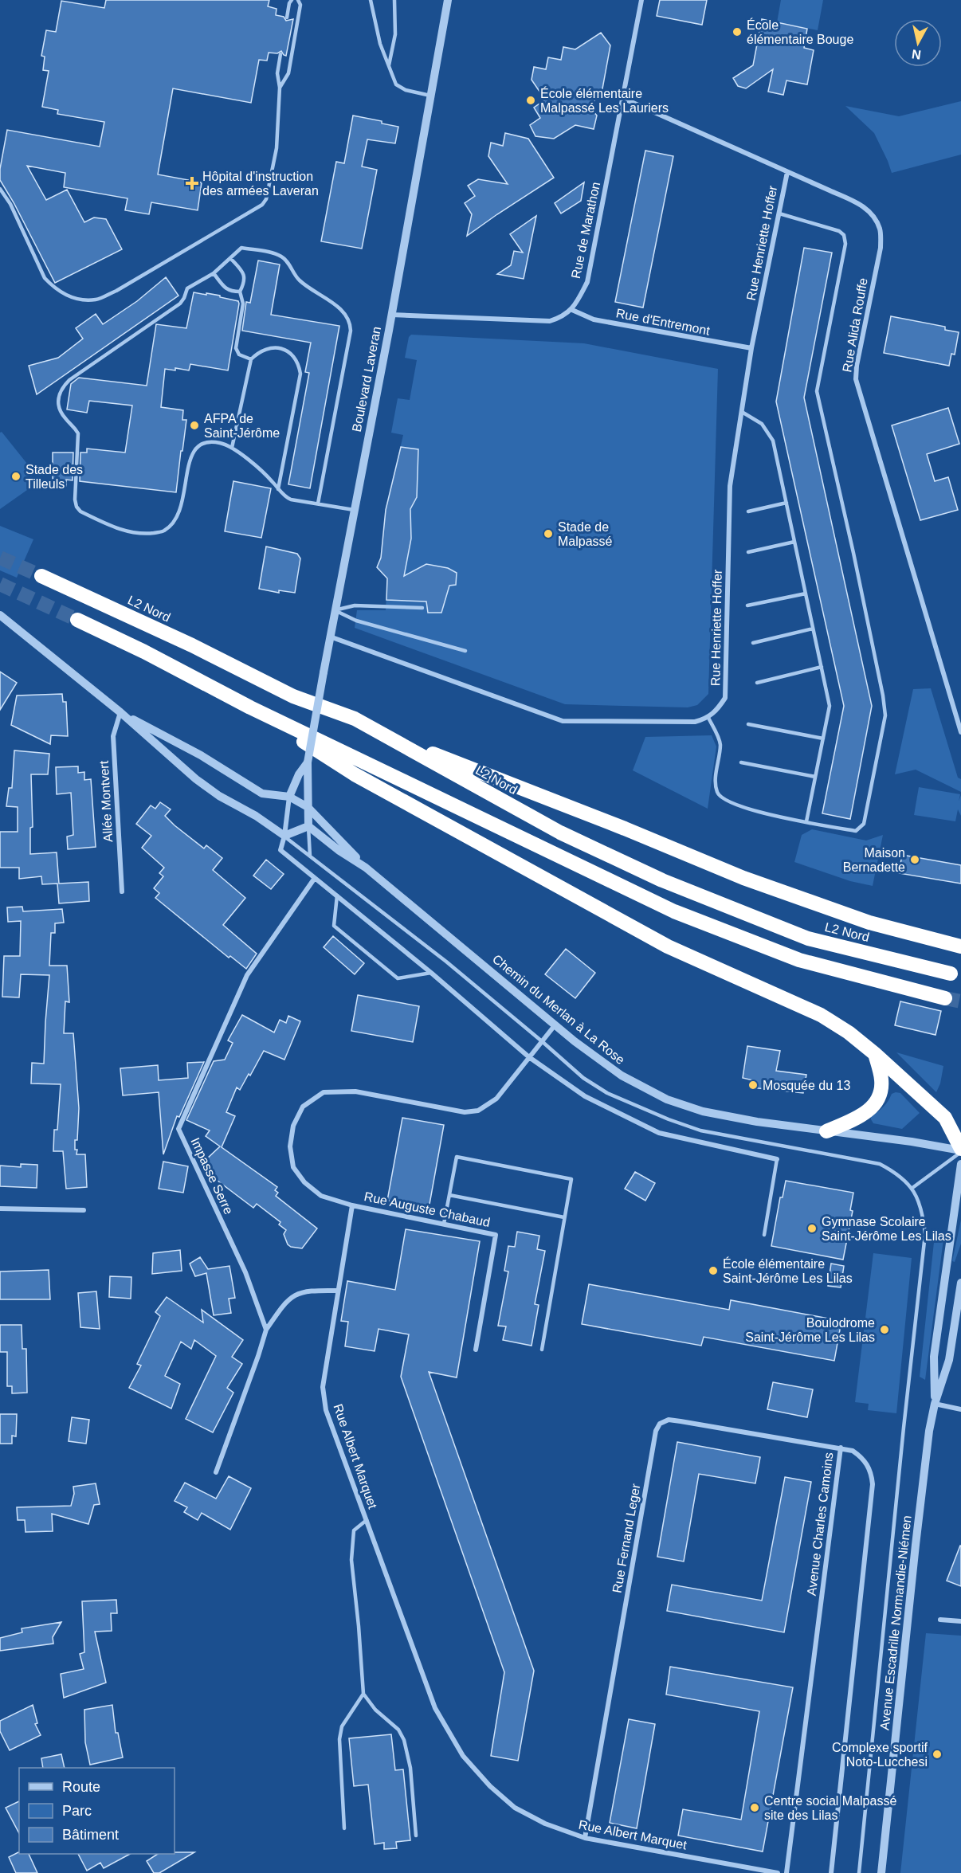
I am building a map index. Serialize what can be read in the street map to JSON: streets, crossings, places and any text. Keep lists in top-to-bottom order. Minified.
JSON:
{"streets":{"highway":["L2 Nord"],"street":["Rue de Marathon","Rue Henriette Hoffer","Rue d'Entremont","Rue Alida Rouffe","Boulevard Laveran","Allée Montvert","Chemin du Merlan à La Rose","Impasse Serre","Rue Auguste Chabaud","Rue Albert Marquet","Avenue Charles Camoins","Rue Fernand Leger","Avenue Escadrille Normandie-Niémen"]},"crossings":[["Rue de Marathon","Rue d'Entremont"],["Rue de Marathon","Rue Alida Rouffe"],["Rue Henriette Hoffer","Rue d'Entremont"],["Rue Henriette Hoffer","Rue Alida Rouffe"],["Boulevard Laveran","Chemin du Merlan à La Rose"],["Allée Montvert","Chemin du Merlan à La Rose"],["Rue Auguste Chabaud","Rue Albert Marquet"],["Rue Albert Marquet","Rue Fernand Leger"],["Avenue Charles Camoins","Rue Fernand Leger"]],"places":{"other":["École élémentaire Bouge","École élémentaire Malpassé Les Lauriers","AFPA de Saint-Jérôme","Stade des Tilleuls","Stade de Malpassé","Maison Bernadette","Mosquée du 13","Gymnase Scolaire Saint-Jérôme Les Lilas","École élémentaire Saint-Jérôme Les Lilas","Boulodrome Saint-Jérôme Les Lilas","Complexe sportif Noto-Lucchesi","Centre social Malpassé site des Lilas"],"health":["Hôpital d'instruction des armées Laveran"]},"legend":["Route","Parc","Bâtiment"],"north":"bottom"}
